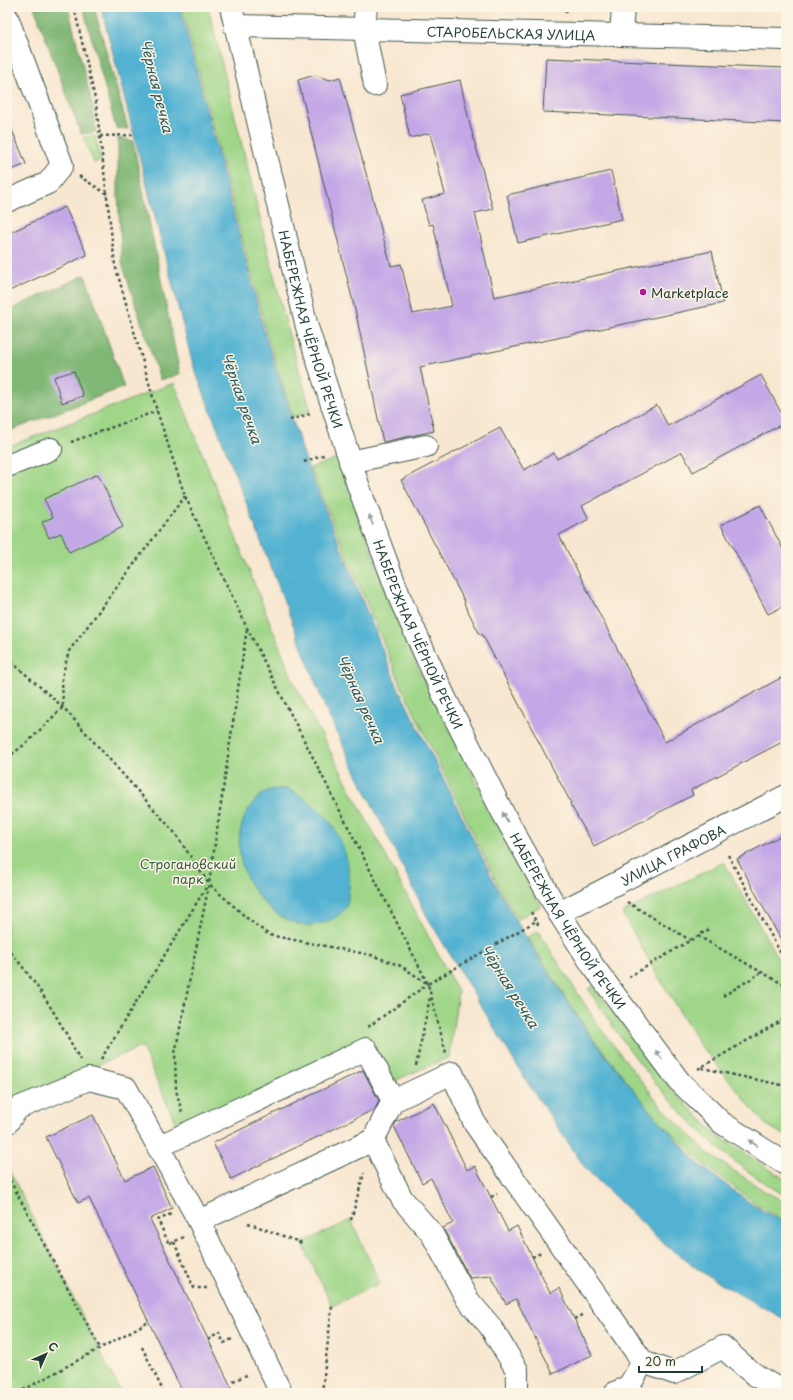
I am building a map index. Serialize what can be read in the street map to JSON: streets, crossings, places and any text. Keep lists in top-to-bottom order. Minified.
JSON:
{"streets":{"street":["СТАРОБЕЛЬСКАЯ УЛИЦА","НАБЕРЕЖНАЯ ЧЁРНОЙ РЕЧКИ","УЛИЦА ГРАФОВА"]},"crossings":[["СТАРОБЕЛЬСКАЯ УЛИЦА","НАБЕРЕЖНАЯ ЧЁРНОЙ РЕЧКИ"],["НАБЕРЕЖНАЯ ЧЁРНОЙ РЕЧКИ","УЛИЦА ГРАФОВА"]],"one_way":["НАБЕРЕЖНАЯ ЧЁРНОЙ РЕЧКИ"],"water":["Чёрная речка"],"parks":["Строгановский парк"],"places":["Marketplace"],"scale_bar":"20 m","north":"top right"}
